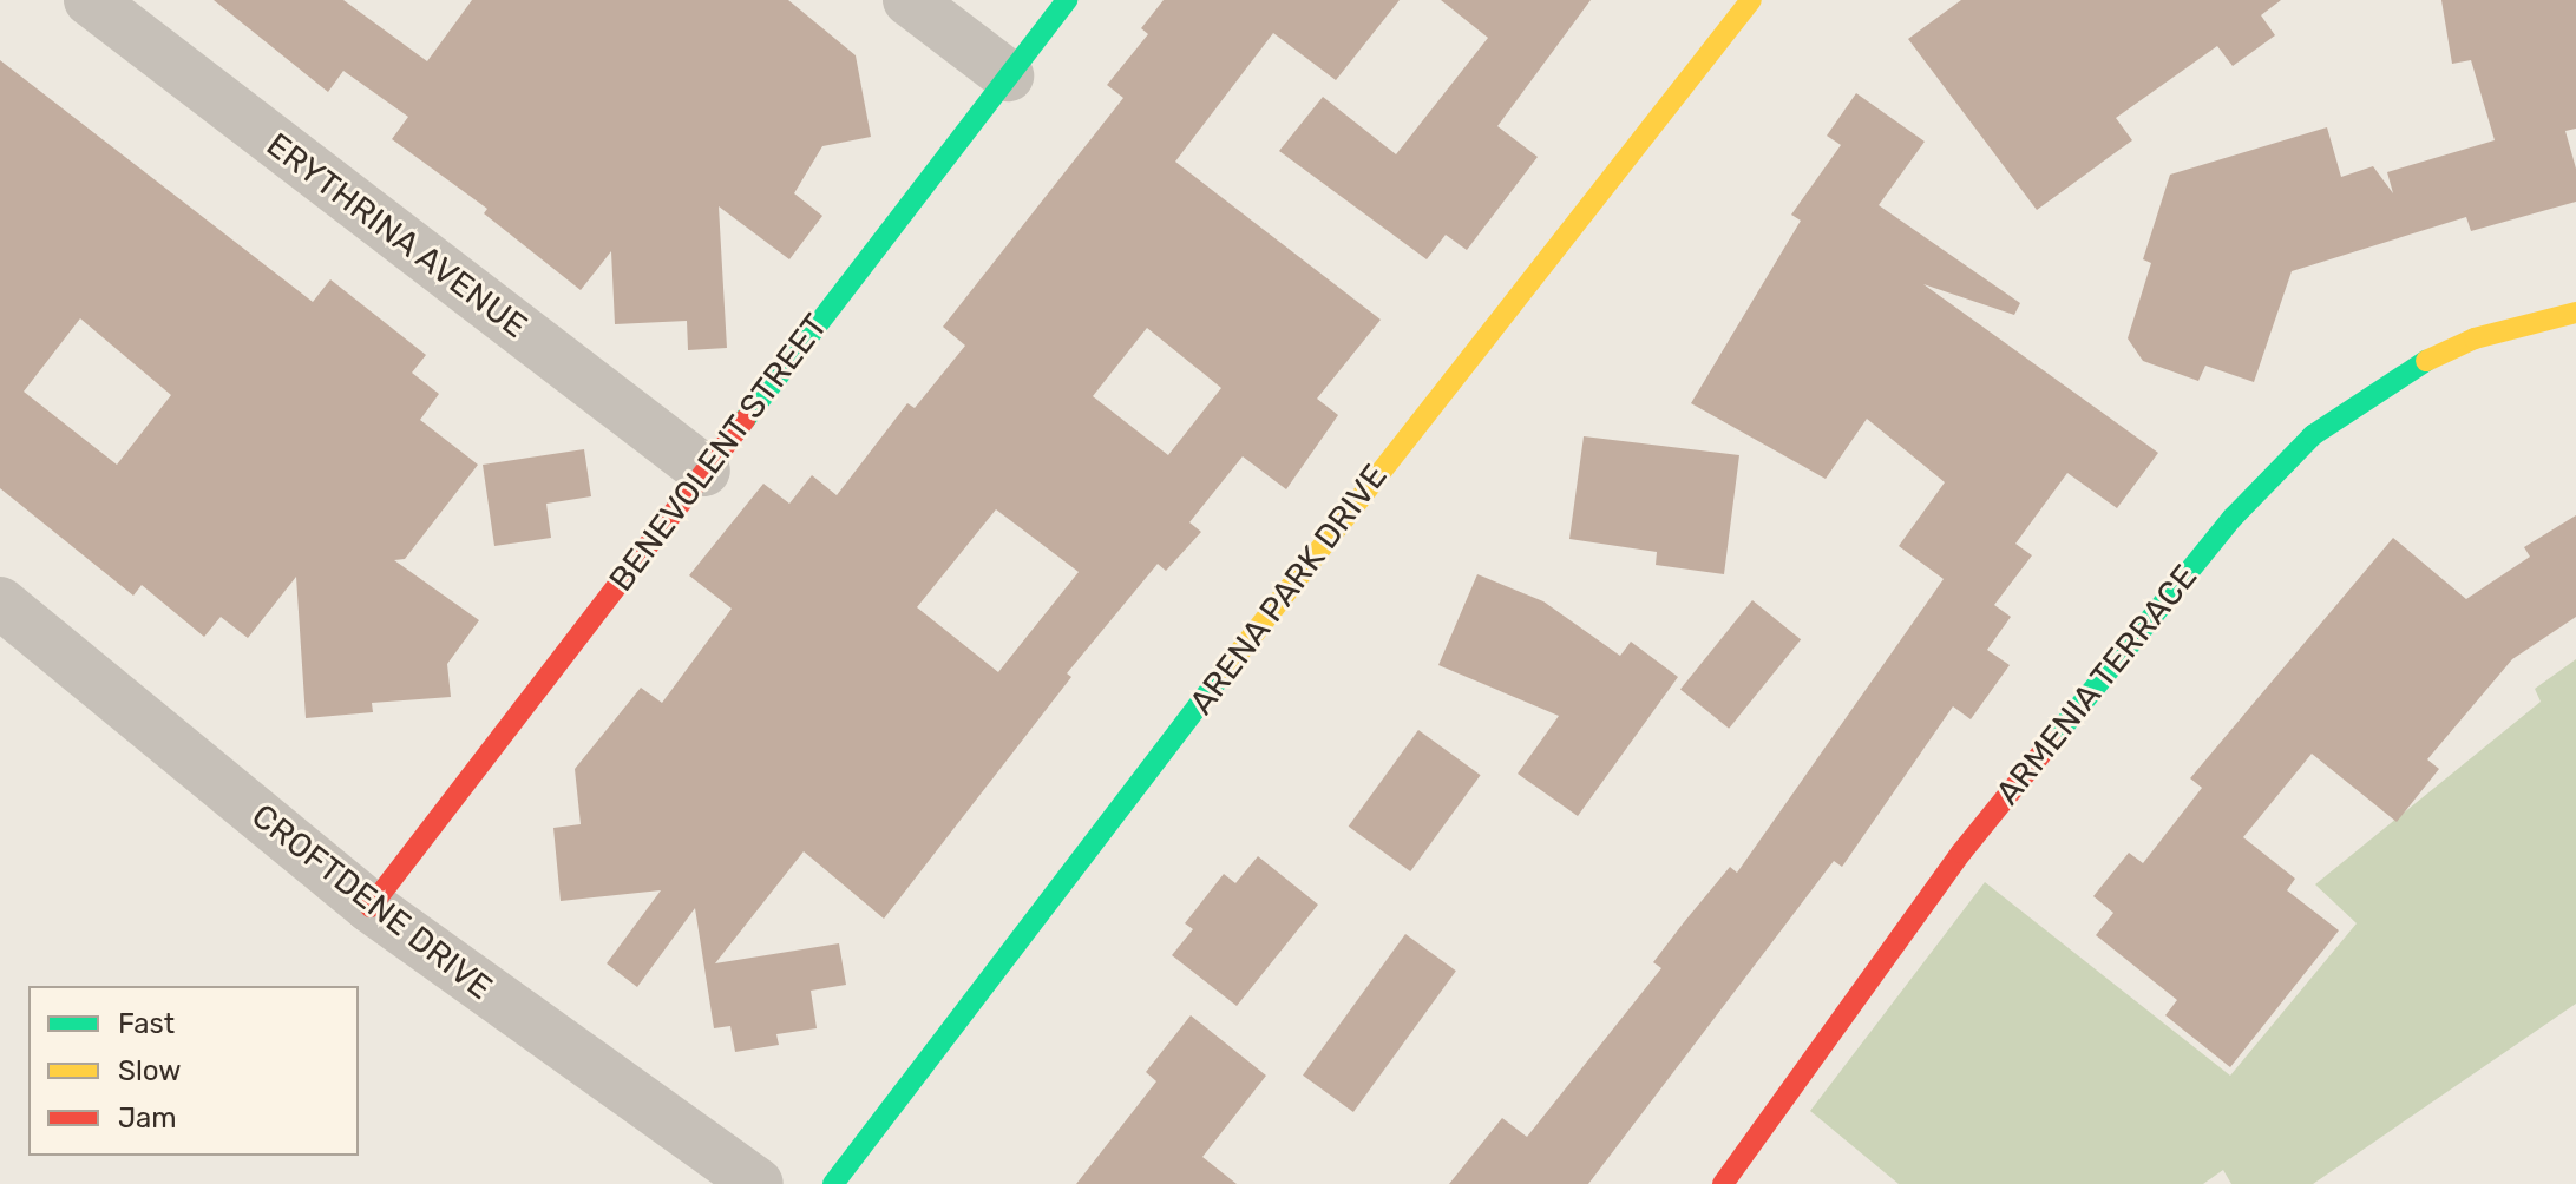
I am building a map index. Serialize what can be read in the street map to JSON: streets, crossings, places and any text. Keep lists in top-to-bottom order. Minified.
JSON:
{"streets":{"street":["ERYTHRINA AVENUE","BENEVOLENT STREET","ARENA PARK DRIVE","ARMENIA TERRACE","CROFTDENE DRIVE"]},"crossings":[["ERYTHRINA AVENUE","BENEVOLENT STREET"],["BENEVOLENT STREET","CROFTDENE DRIVE"]],"legend":["Fast","Slow","Jam"]}
